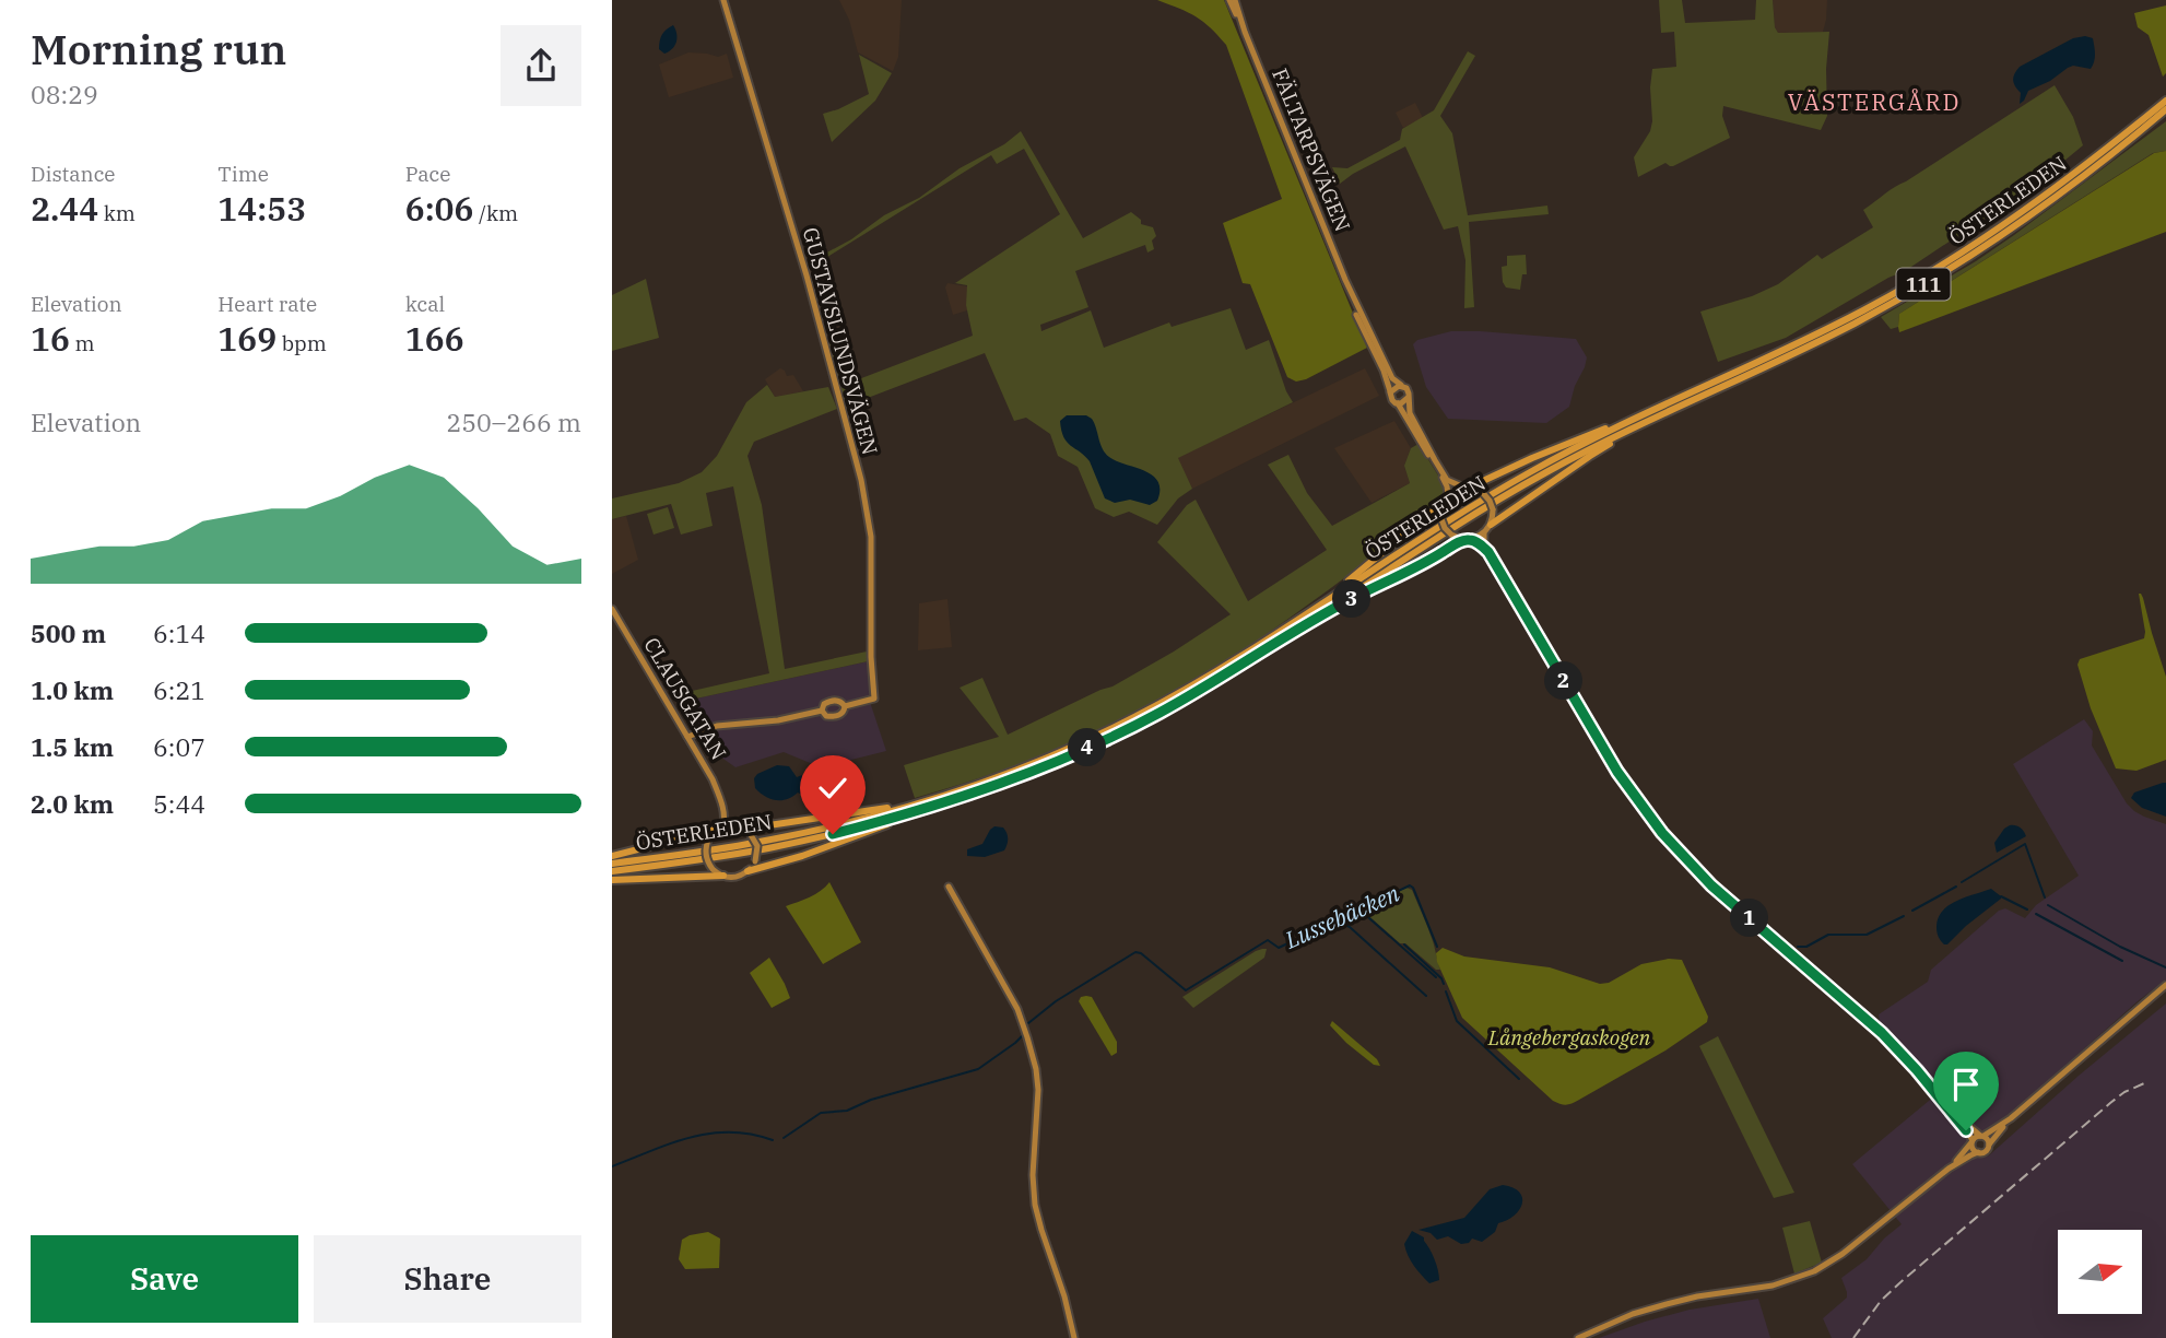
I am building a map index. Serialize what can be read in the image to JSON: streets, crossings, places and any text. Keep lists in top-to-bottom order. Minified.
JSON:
{"streets":{"main road":["ÖSTERLEDEN","111"],"street":["FÄLTARPSVÄGEN","GUSTAVSLUNDSVÄGEN","CLAUSGATAN"]},"districts":["VÄSTERGÅRD"],"water":["Lussebäcken"],"parks":["Långebergaskogen"],"north":"right","page":{"heading":["Morning run","08:29"],"stats":[["Distance","2.44 km"],["Time","14:53"],["Pace","6:06 /km"],["Elevation","16 m"],["Heart rate","169 bpm"],["kcal","166"]],"chart":["Elevation","250–266 m"],"pins":["3","2","4","1"],"list":[{"name":"500 m","note":"6:14"},{"name":"1.0 km","note":"6:21"},{"name":"1.5 km","note":"6:07"},{"name":"2.0 km","note":"5:44"}],"buttons":["Save","Share"]}}
